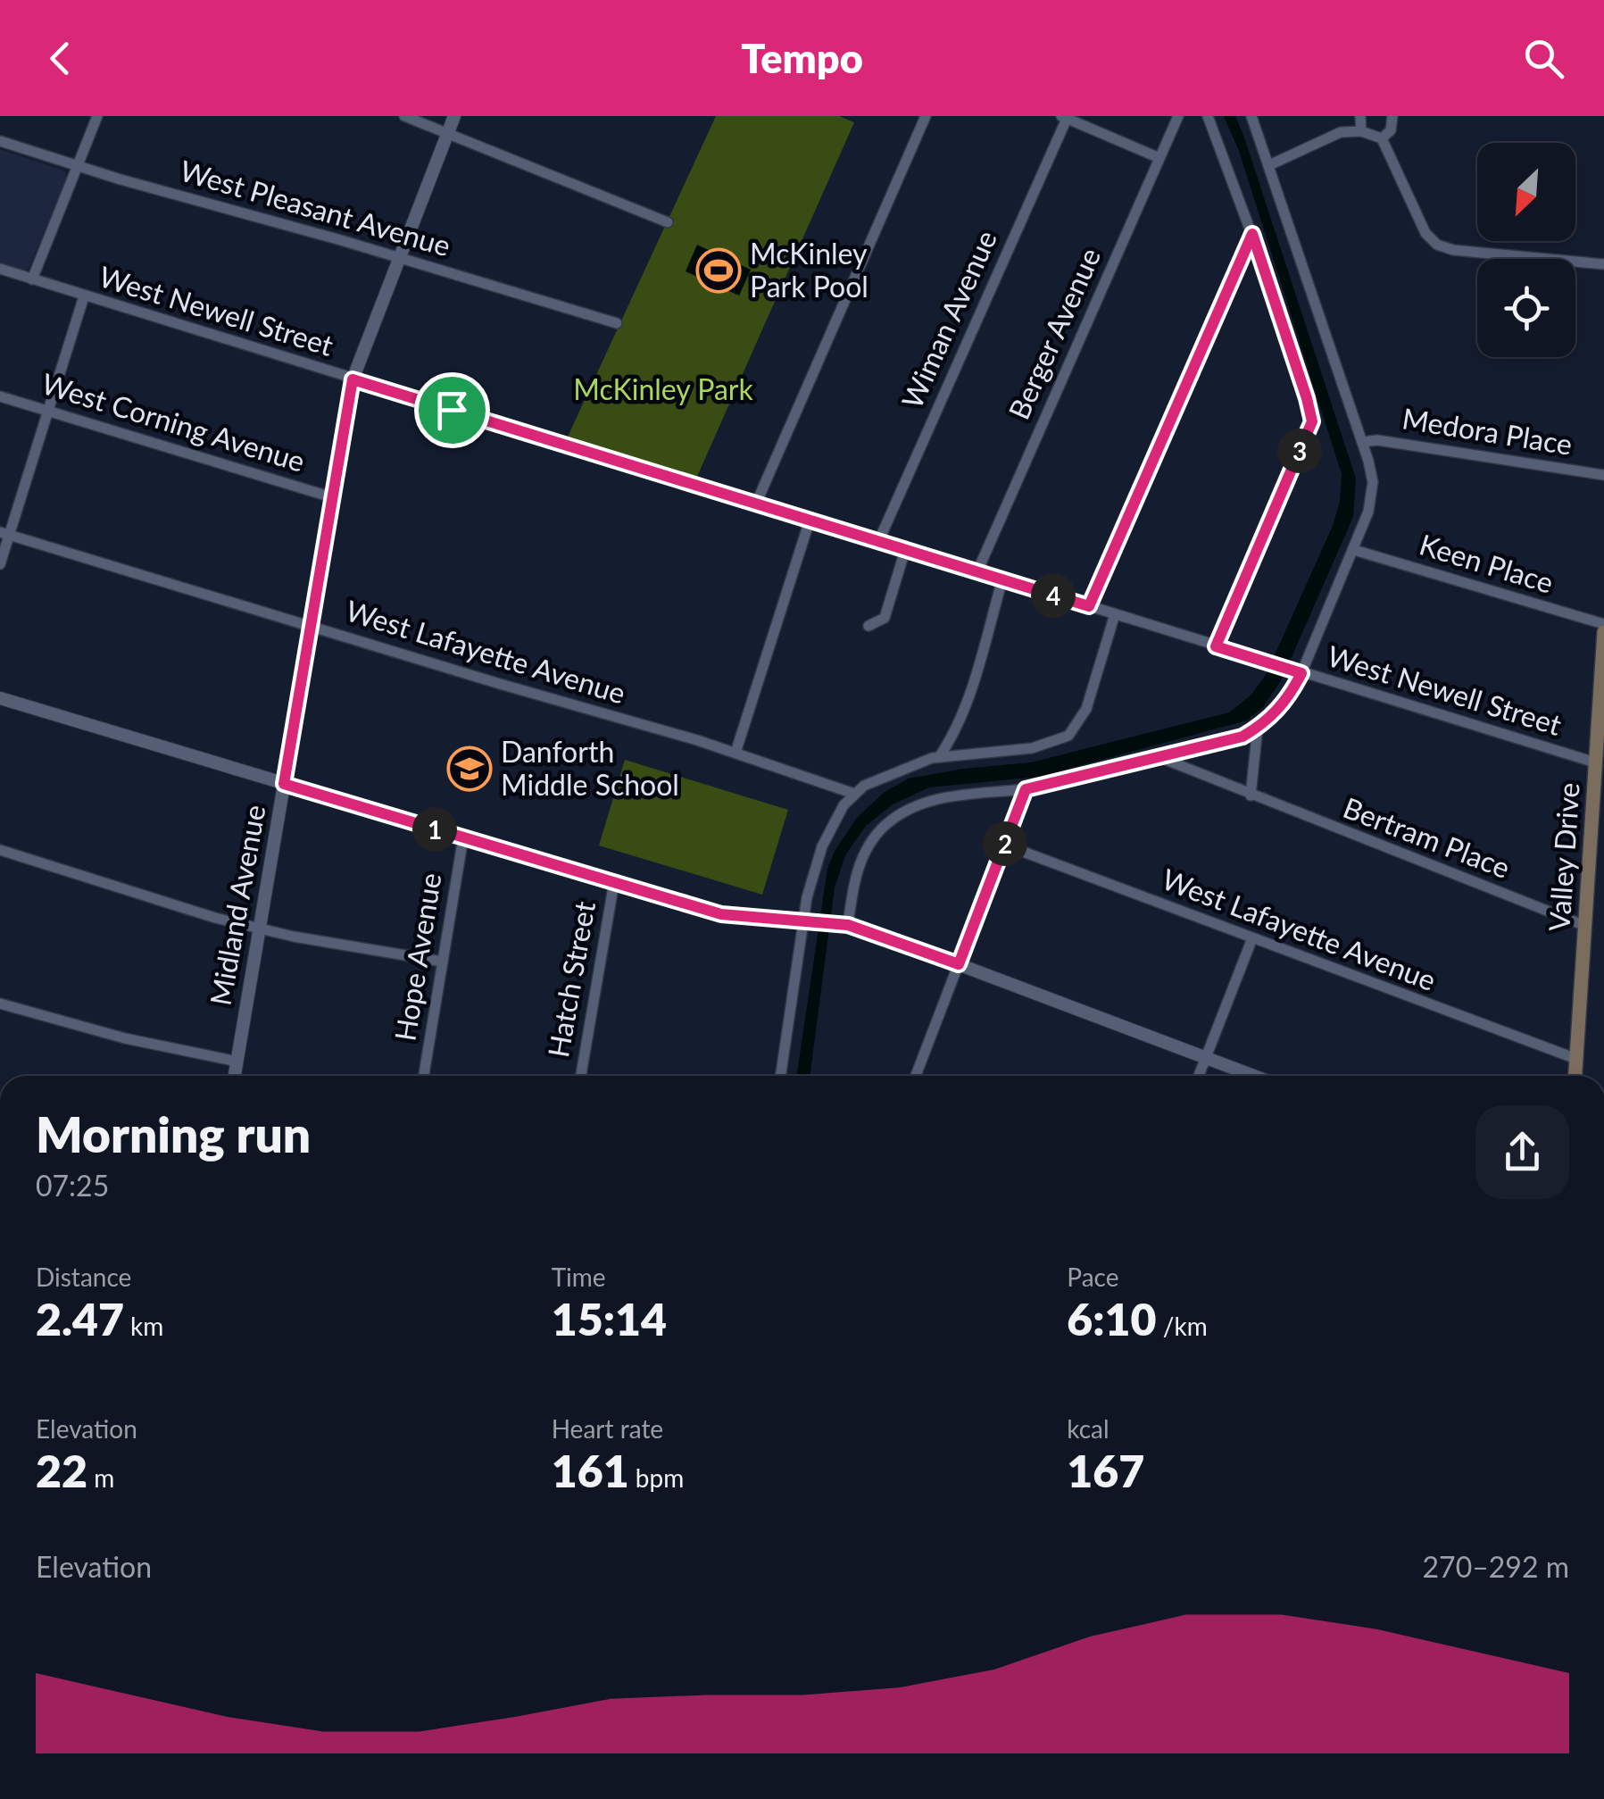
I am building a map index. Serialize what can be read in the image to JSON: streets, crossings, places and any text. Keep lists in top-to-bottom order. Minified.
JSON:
{"streets":{"main road":["Valley Drive"],"street":["West Pleasant Avenue","West Newell Street","Wiman Avenue","Berger Avenue","West Corning Avenue","Medora Place","Keen Place","West Lafayette Avenue","Bertram Place","Midland Avenue","Hope Avenue","Hatch Street"]},"crossings":[["West Pleasant Avenue","Midland Avenue"],["West Newell Street","Wiman Avenue"],["West Newell Street","Berger Avenue"],["West Newell Street","Valley Drive"],["West Newell Street","Midland Avenue"],["West Corning Avenue","Midland Avenue"],["West Lafayette Avenue","Valley Drive"],["West Lafayette Avenue","Midland Avenue"],["Bertram Place","Valley Drive"]],"parks":["McKinley Park"],"places":{"sports":["McKinley Park Pool"],"school or university":["Danforth Middle School"]},"north":"bottom left","page":{"header":"Tempo","pins":["3","4","1","2"],"heading":["Morning run","07:25"],"stats":[["Distance","2.47 km"],["Time","15:14"],["Pace","6:10 /km"],["Elevation","22 m"],["Heart rate","161 bpm"],["kcal","167"]],"chart":["Elevation","270–292 m"]}}
